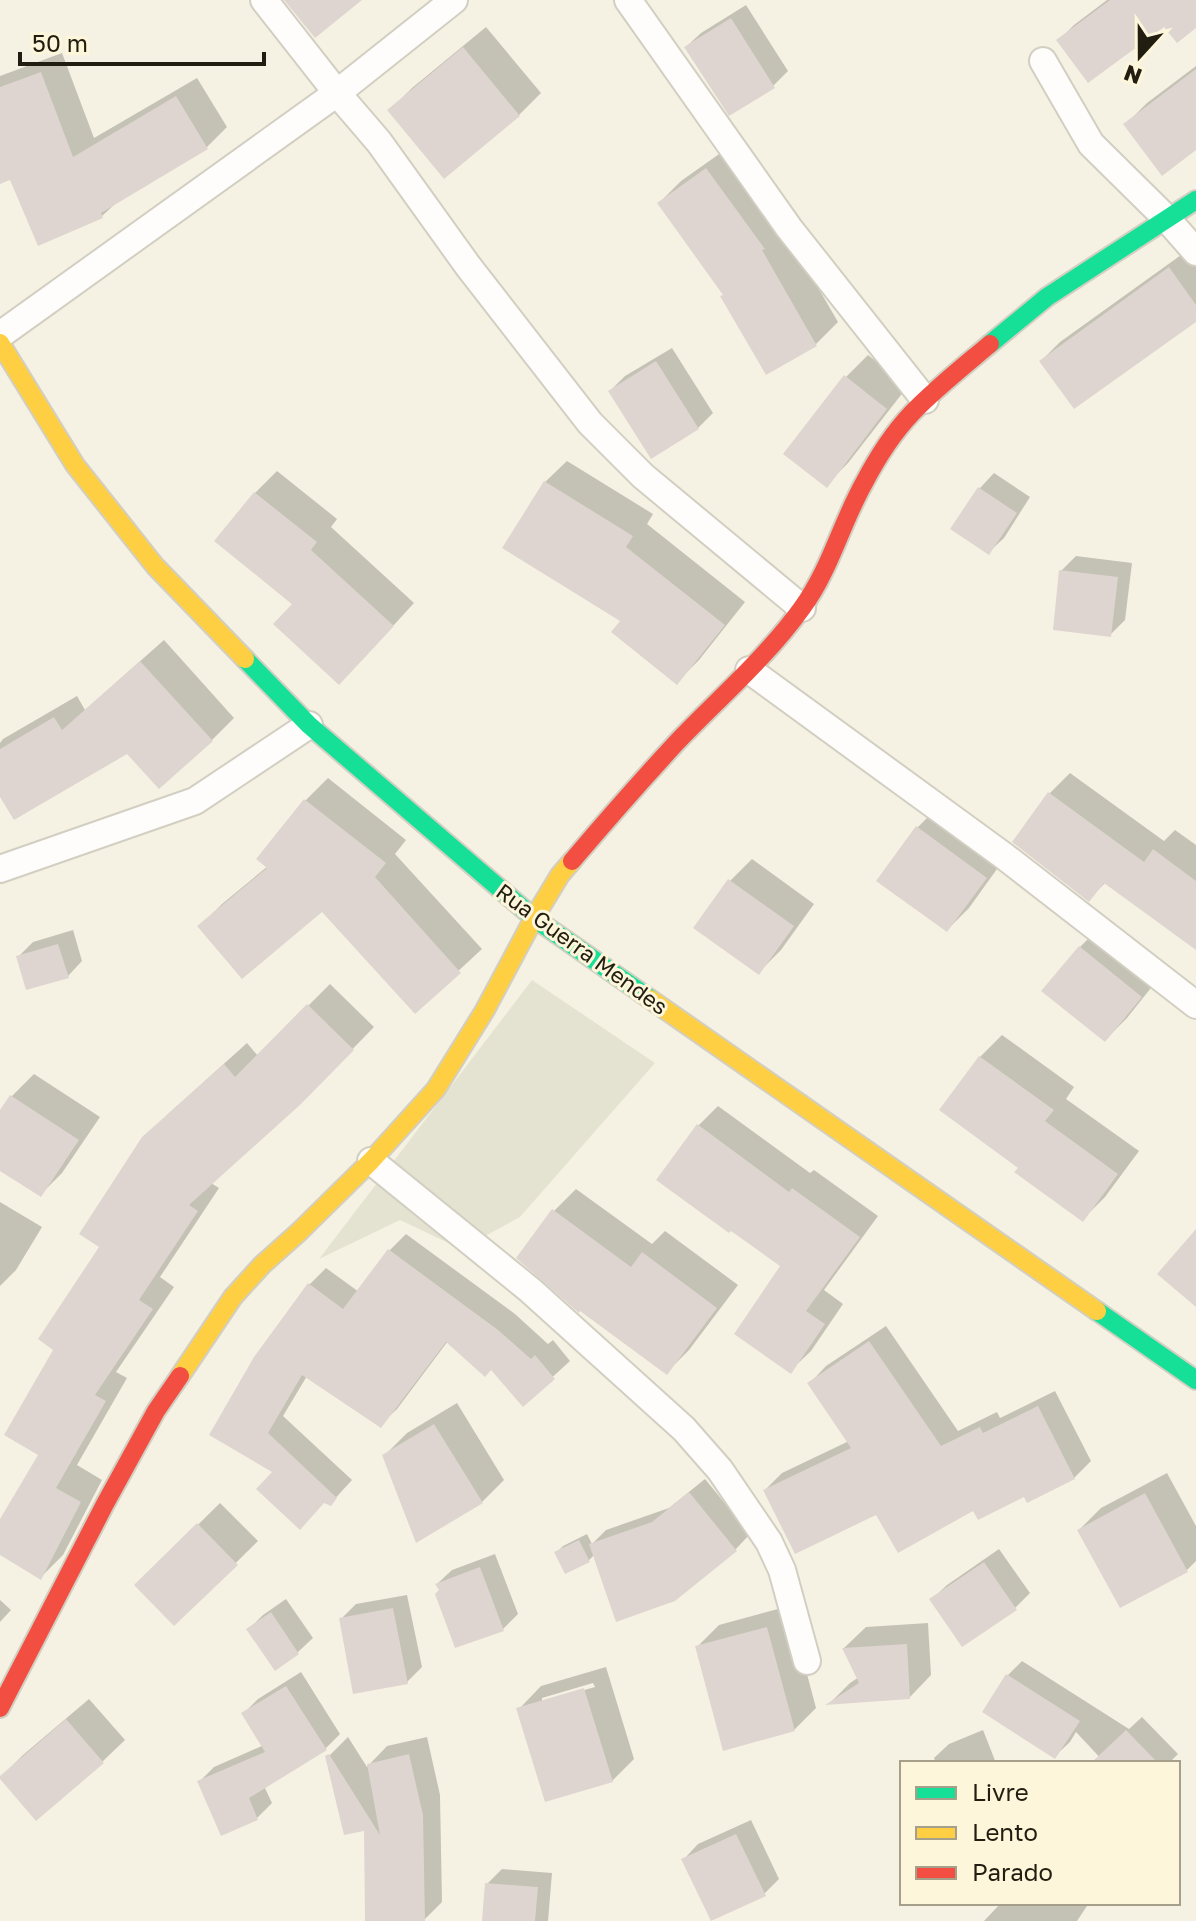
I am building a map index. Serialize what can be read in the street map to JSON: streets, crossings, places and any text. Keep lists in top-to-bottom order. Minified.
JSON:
{"streets":{"street":["Rua Guerra Mendes"]},"legend":["Livre","Lento","Parado"],"scale_bar":"50 m","north":"bottom"}
